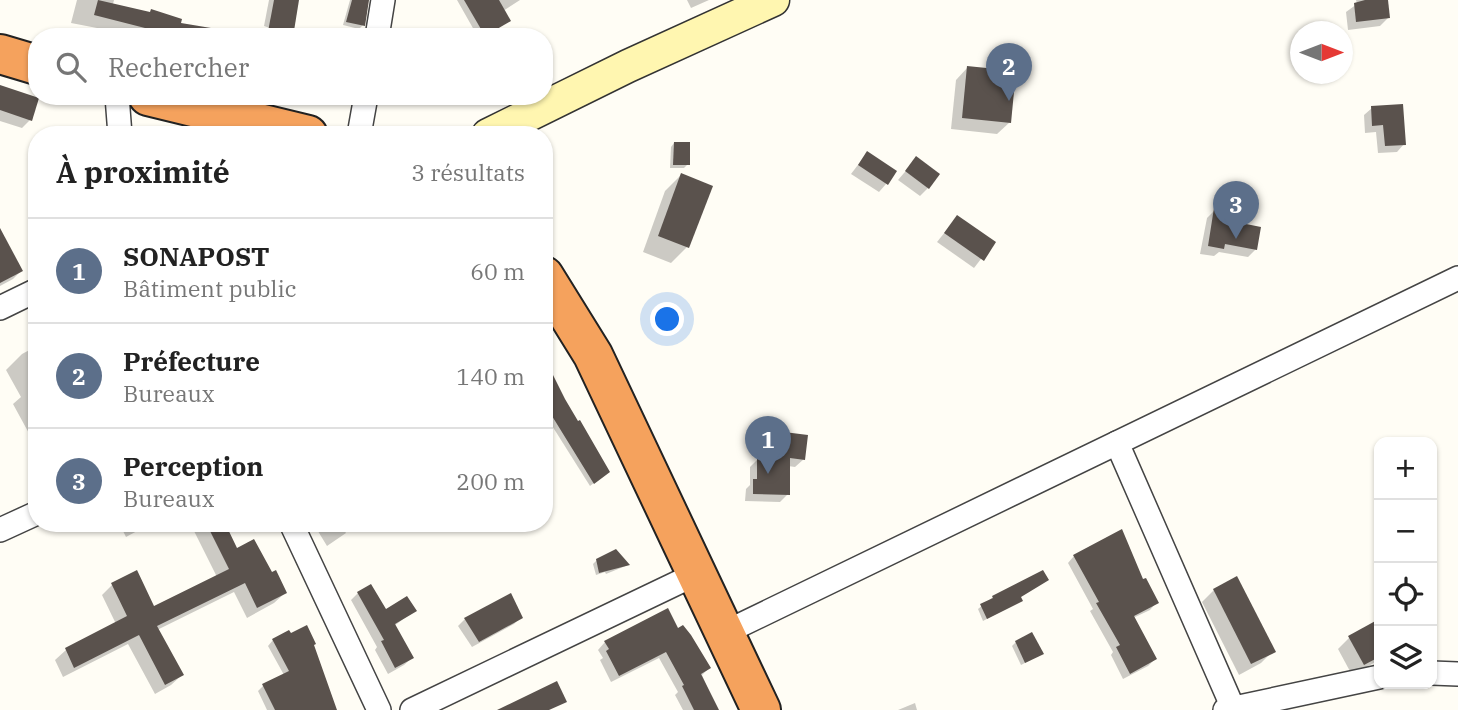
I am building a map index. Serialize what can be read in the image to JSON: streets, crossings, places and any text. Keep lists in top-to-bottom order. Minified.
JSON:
{"north":"right","page":{"search":"Rechercher","pins":["2","3","1"],"heading":["À proximité","3 résultats"],"list":[{"mark":"1","name":"SONAPOST","note":"Bâtiment public","value":"60 m"},{"mark":"2","name":"Préfecture","note":"Bureaux","value":"140 m"},{"mark":"3","name":"Perception","note":"Bureaux","value":"200 m"}],"map_buttons":["+","−"]}}
